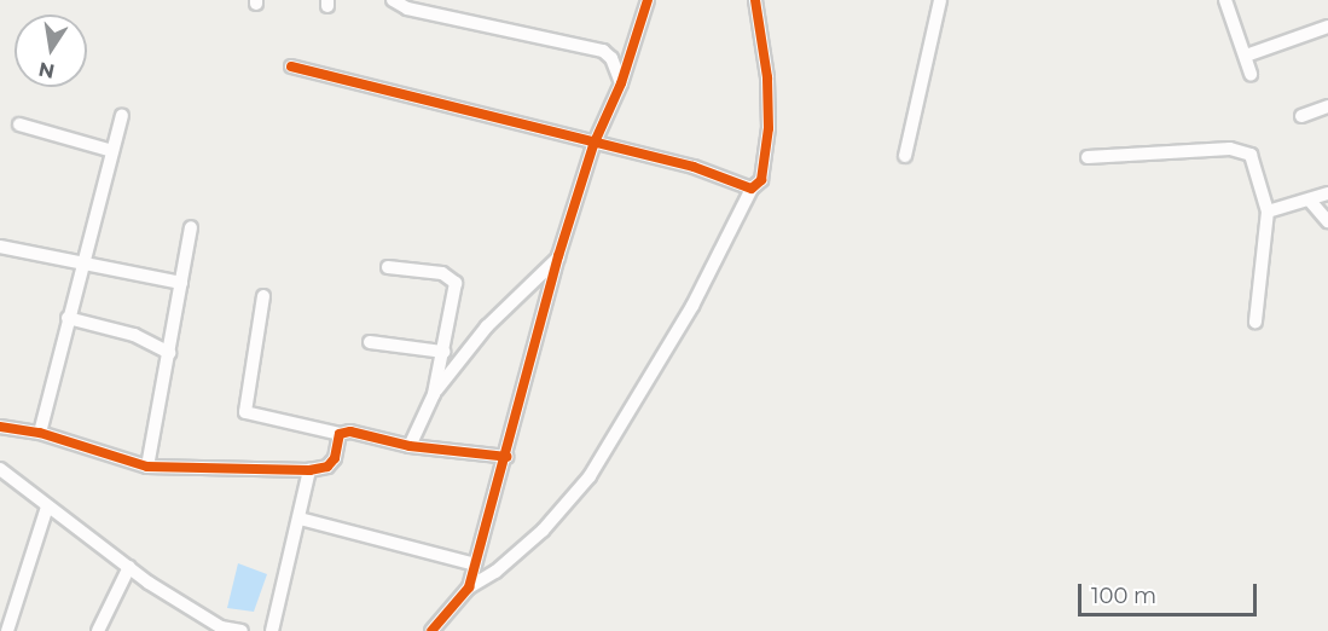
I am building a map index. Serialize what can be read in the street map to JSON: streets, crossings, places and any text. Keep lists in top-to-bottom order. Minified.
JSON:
{"scale_bar":"100 m","north":"bottom"}
